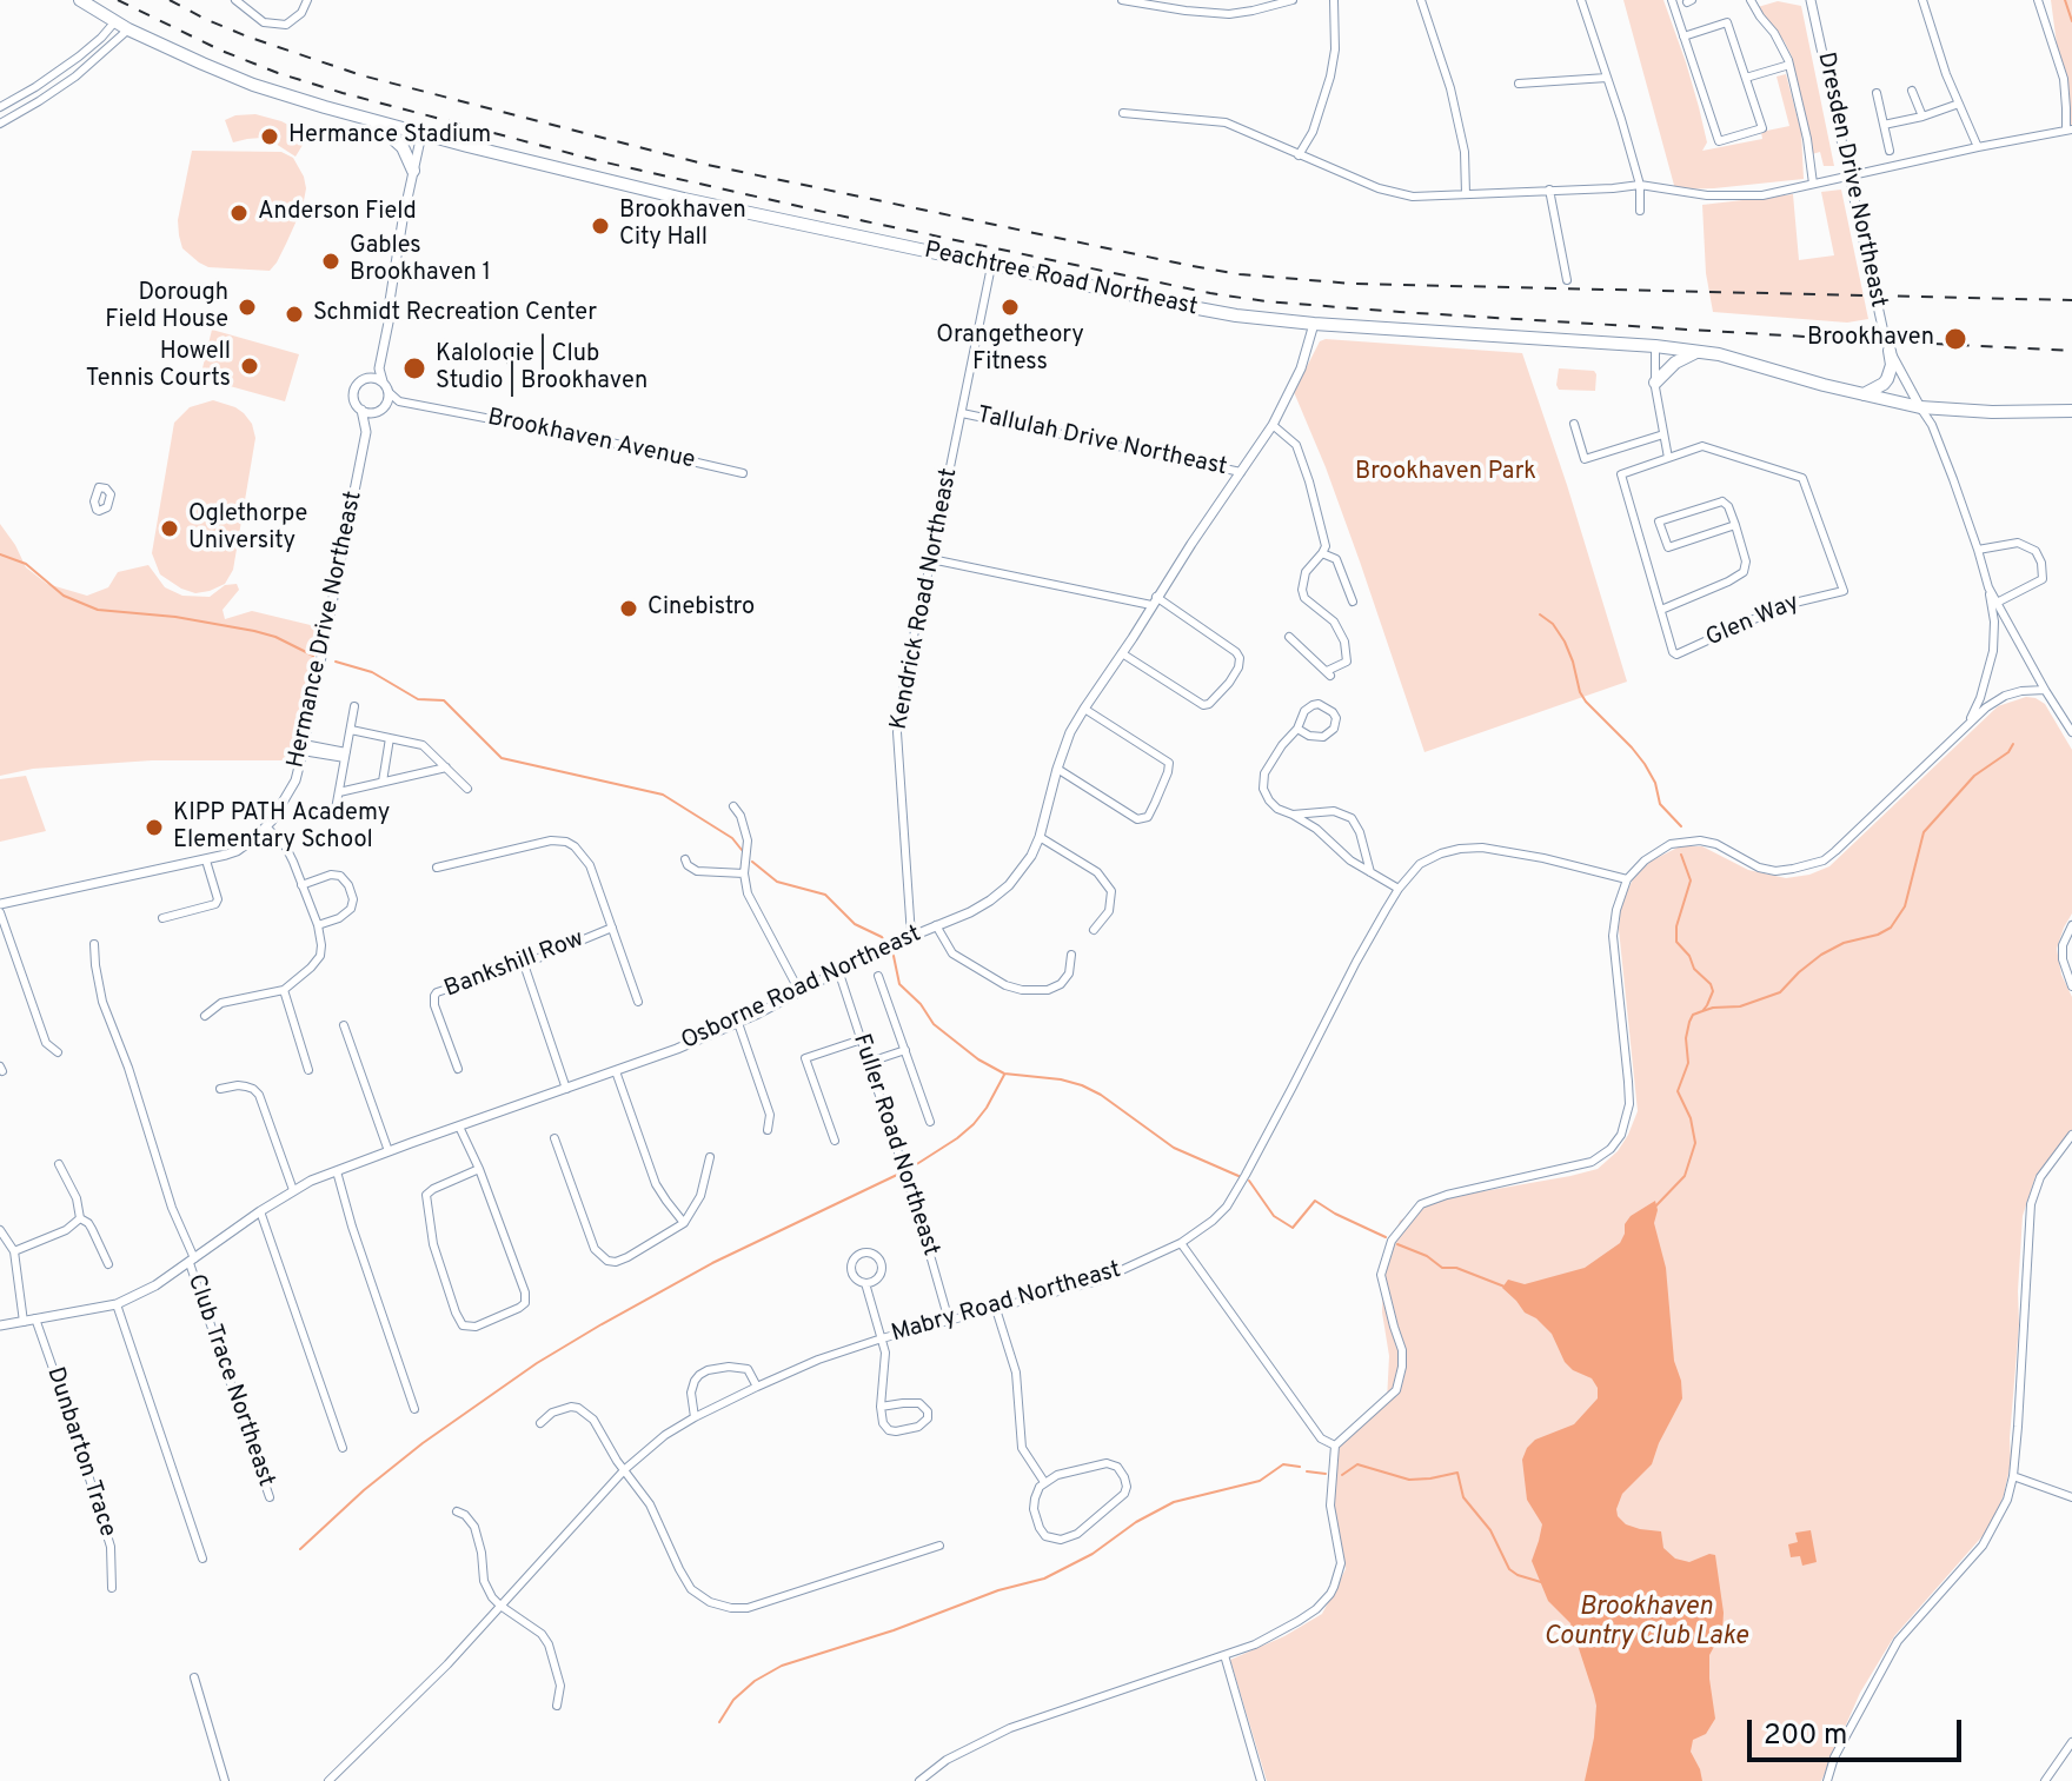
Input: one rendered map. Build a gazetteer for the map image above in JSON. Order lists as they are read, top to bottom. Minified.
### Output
{"streets":{"highway":["Peachtree Road Northeast"],"street":["Dresden Drive Northeast","Brookhaven Avenue","Tallulah Drive Northeast","Kendrick Road Northeast","Glen Way","Hermance Drive Northeast","Bankshill Row","Osborne Road Northeast","Fuller Road Northeast","Mabry Road Northeast","Club Trace Northeast","Dunbarton Trace"]},"crossings":[["Dresden Drive Northeast","Peachtree Road Northeast"],["Peachtree Road Northeast","Kendrick Road Northeast"],["Peachtree Road Northeast","Hermance Drive Northeast"],["Peachtree Road Northeast","Osborne Road Northeast"],["Tallulah Drive Northeast","Kendrick Road Northeast"],["Tallulah Drive Northeast","Osborne Road Northeast"],["Kendrick Road Northeast","Osborne Road Northeast"],["Osborne Road Northeast","Fuller Road Northeast"],["Osborne Road Northeast","Club Trace Northeast"],["Osborne Road Northeast","Dunbarton Trace"],["Fuller Road Northeast","Mabry Road Northeast"]],"water":["Brookhaven Country Club Lake"],"parks":["Brookhaven Park"],"places":["Hermance Stadium","Anderson Field","Brookhaven City Hall","Gables Brookhaven 1","Dorough Field House","Orangetheory Fitness","Schmidt Recreation Center","Brookhaven","Howell Tennis Courts","Kalologie | Club Studio | Brookhaven","Oglethorpe University","Cinebistro","KIPP PATH Academy Elementary School"],"scale_bar":"200 m"}
